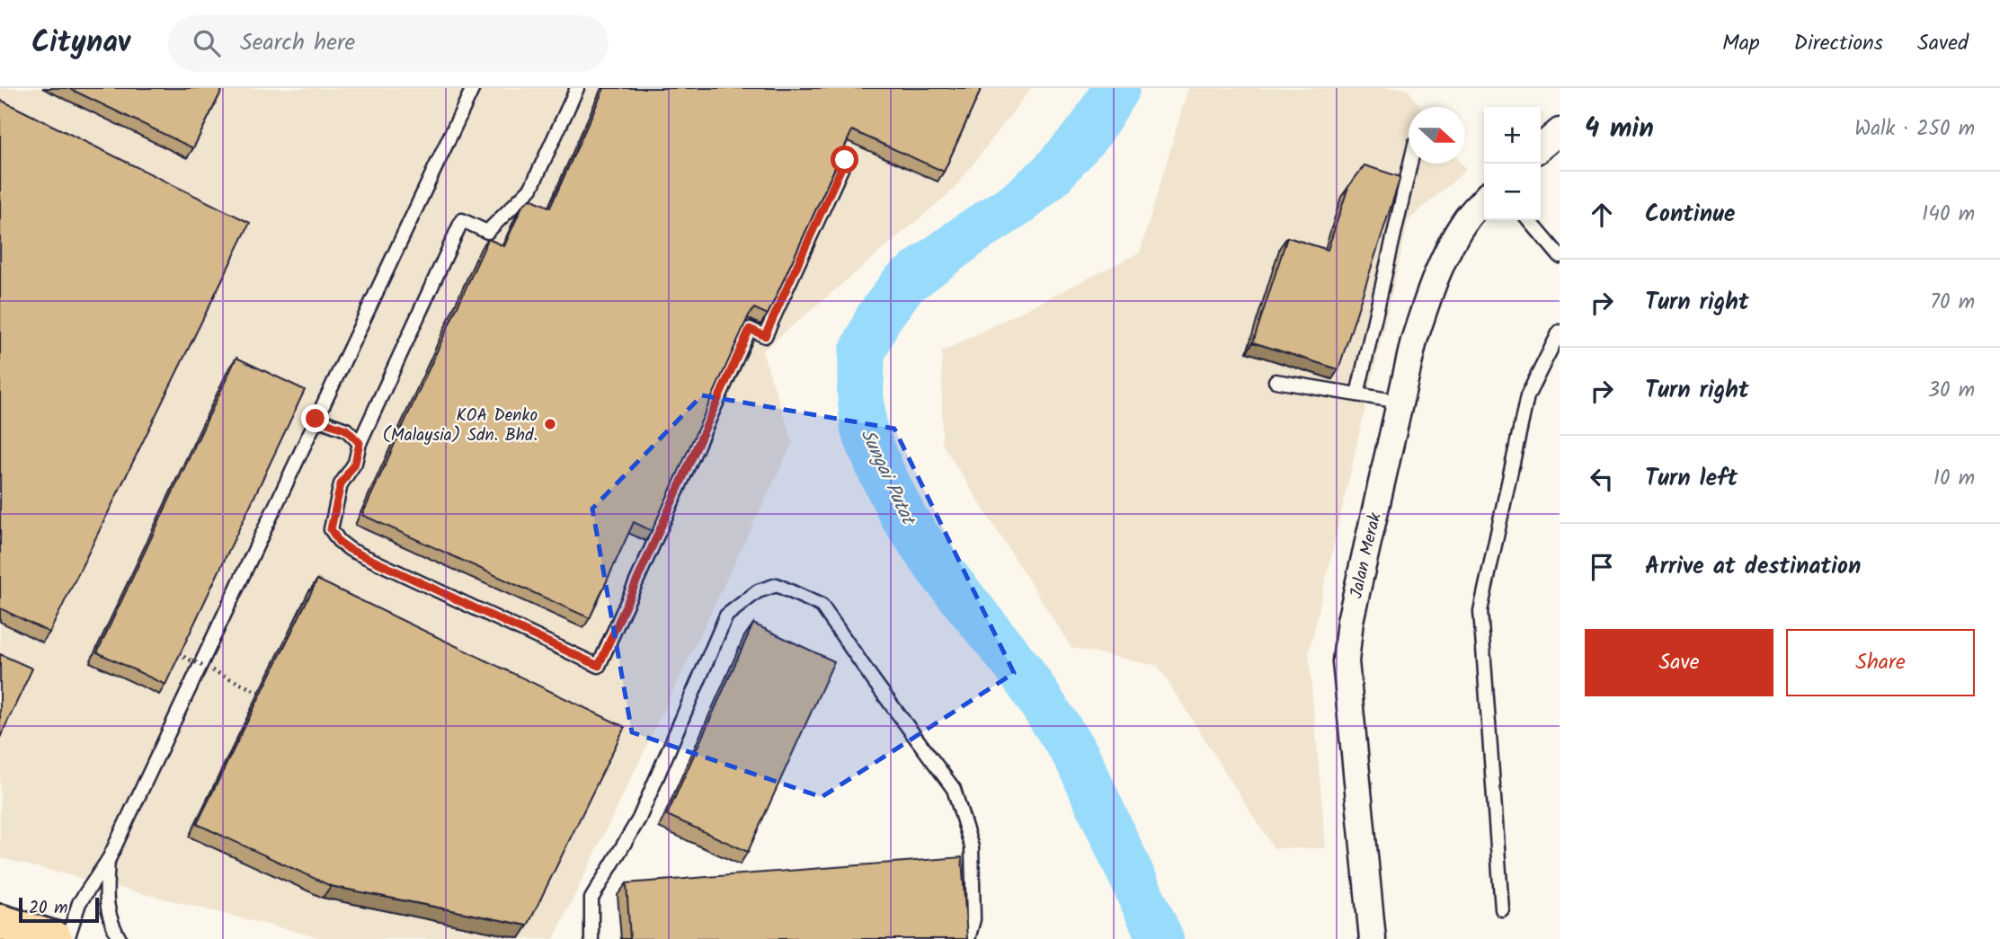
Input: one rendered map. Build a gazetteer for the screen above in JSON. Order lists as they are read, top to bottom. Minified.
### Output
{"streets":{"street":["Jalan Merak"]},"water":["Sungai Putat"],"places":["KOA Denko (Malaysia) Sdn. Bhd."],"scale_bar":"20 m","north":"right","page":{"header":"Citynav","search":"Search here","nav":["Map","Directions","Saved"],"heading":["4 min","Walk · 250 m"],"map_buttons":["+","−"],"list":[["Continue","140 m"],["Turn right","70 m"],["Turn right","30 m"],["Turn left","10 m"],"Arrive at destination"],"buttons":["Save","Share"],"scale":"20 m"}}
